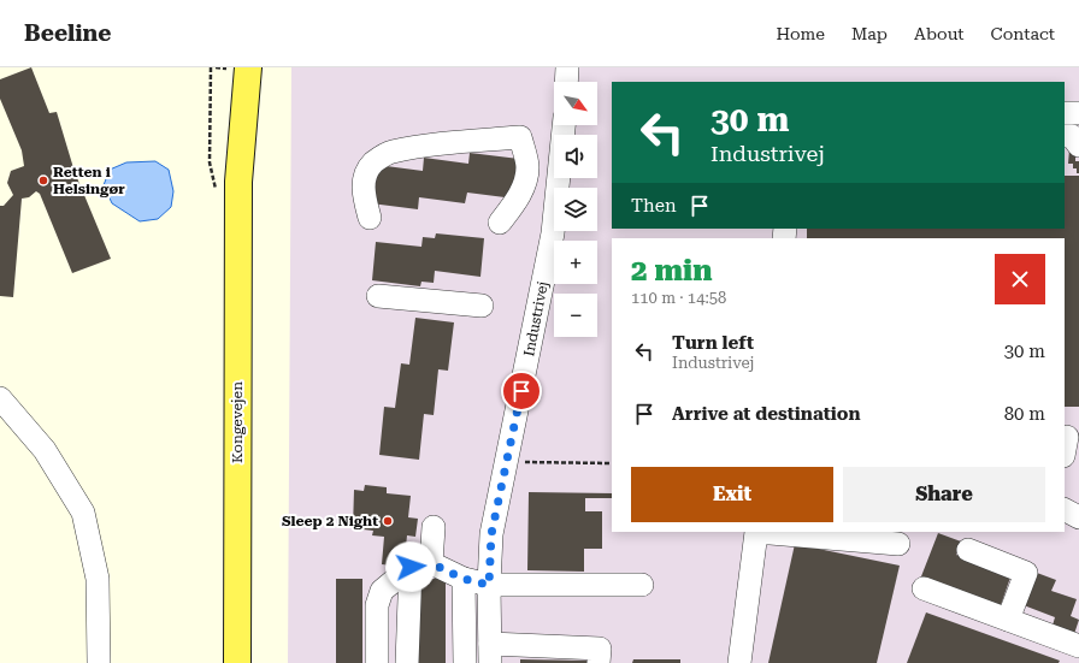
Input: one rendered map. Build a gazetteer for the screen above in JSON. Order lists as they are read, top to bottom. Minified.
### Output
{"streets":{"main road":["Kongevejen"],"street":["Industrivej"]},"places":["Retten i Helsingør","Sleep 2 Night"],"north":"bottom right","page":{"header":"Beeline","nav":["Home","Map","About","Contact"],"map_buttons":["+","−"],"turn":["30 m","Industrivej"],"then":"Then","heading":["2 min","110 m · 14:58"],"list":[{"name":"Turn left","note":"Industrivej","value":"30 m"},{"name":"Arrive at destination","value":"80 m"}],"buttons":["Exit","Share"]}}
